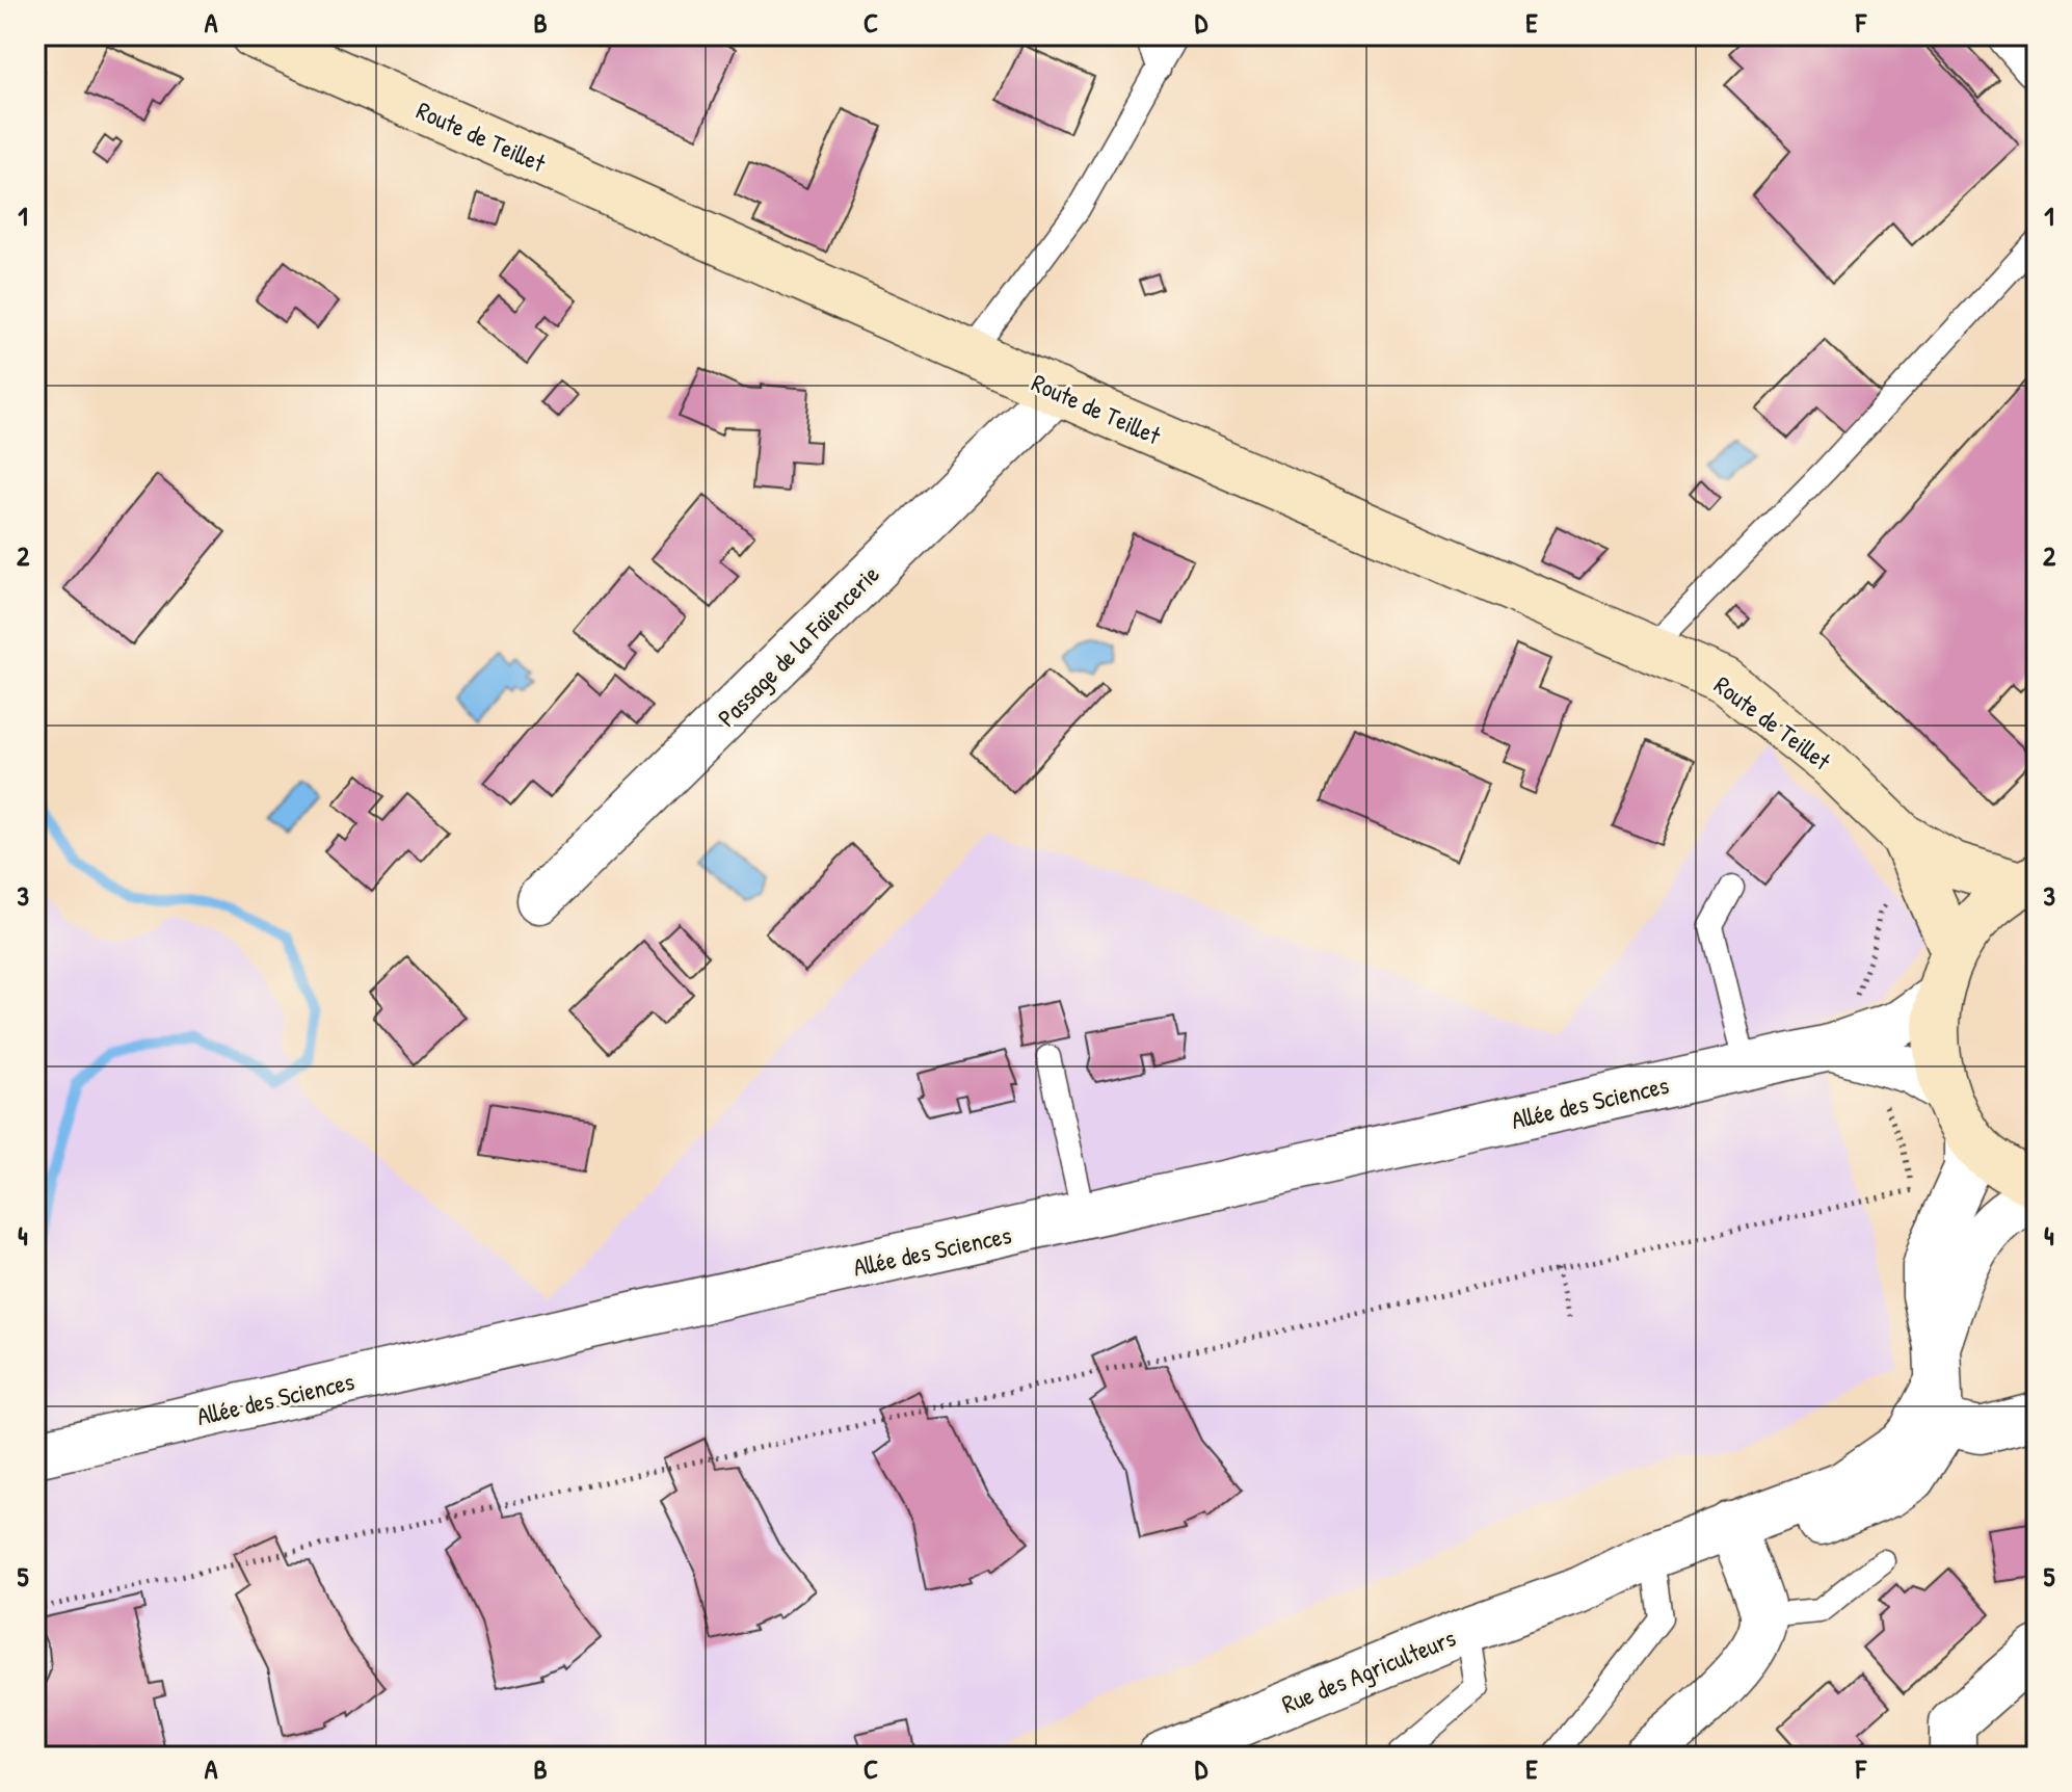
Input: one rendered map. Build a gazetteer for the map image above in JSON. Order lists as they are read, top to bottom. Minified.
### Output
{"streets":{"main road":["Route de Teillet"],"street":["Passage de la Faïencerie","Allée des Sciences","Rue des Agriculteurs"]},"crossings":[["Route de Teillet","Passage de la Faïencerie"]],"grid":{"columns":["A","B","C","D","E","F"],"rows":["1","2","3","4","5"]}}
